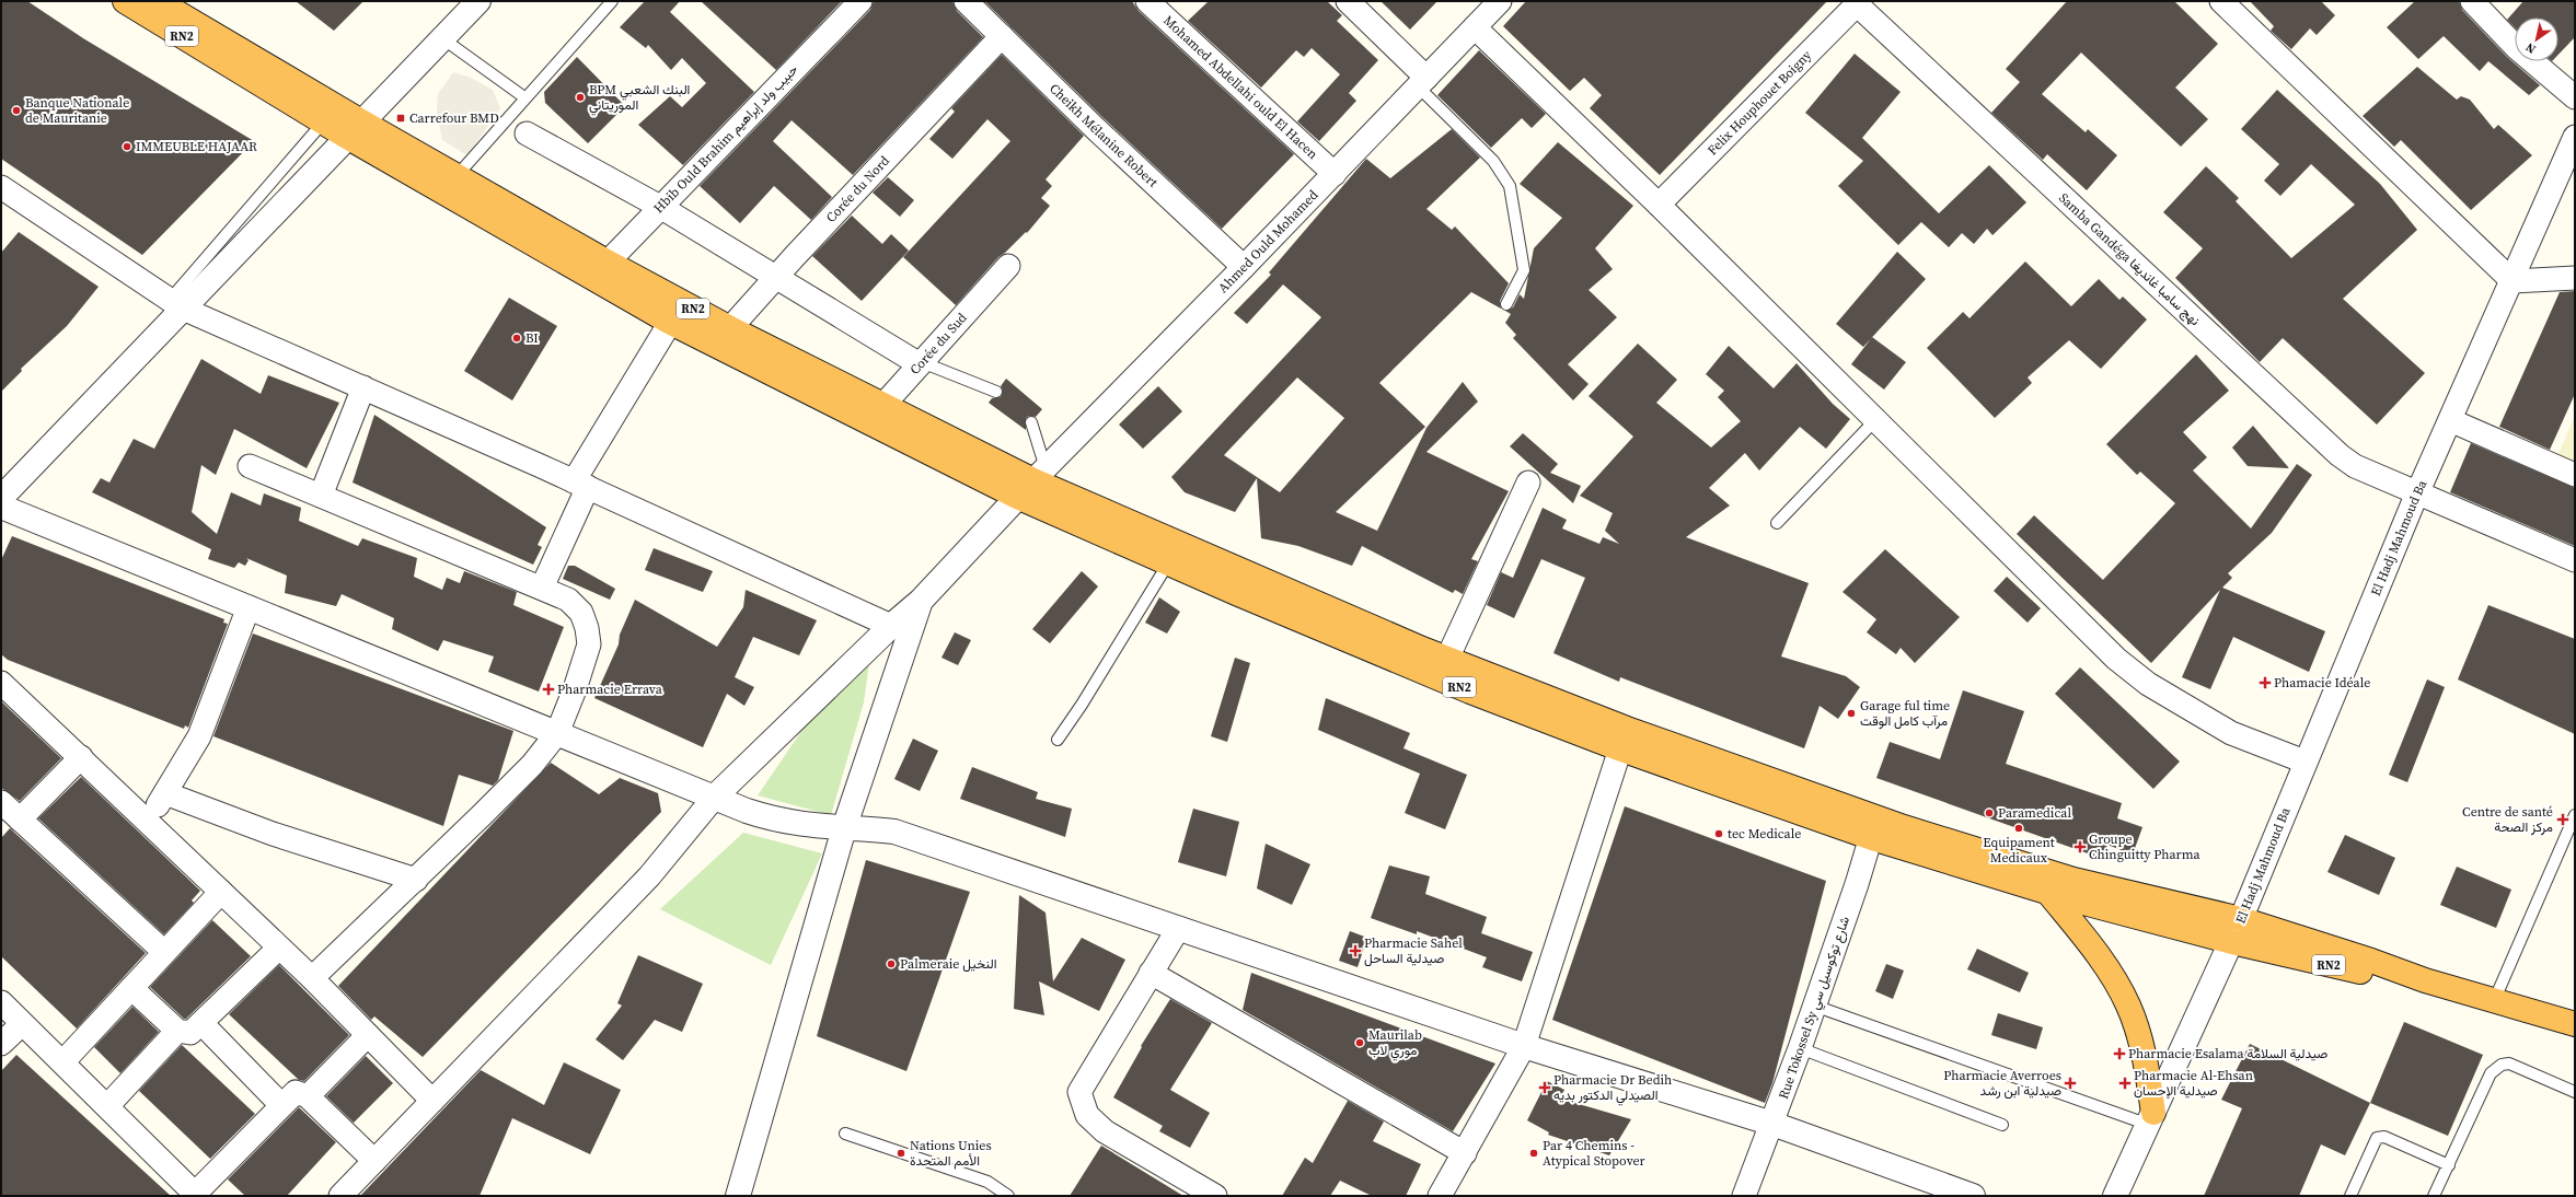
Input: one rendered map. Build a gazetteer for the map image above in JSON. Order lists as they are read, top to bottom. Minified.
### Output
{"streets":{"highway":["RN2"],"street":["Mohamed Abdellahi ould El Hacen","Felix Houphouet Boigny","Cheikh Mélanine Robert","Hbib Ould Brahim حبيب ولد إبراهيم","Corée du Nord","Ahmed Ould Mohamed","Samba Gandéga نهج سامبا غانديغا","Corée du Sud","El Hadj Mahmoud Ba","Rue Tokossel Sy شارع توكوسيل سي"]},"crossings":[["RN2","Hbib Ould Brahim حبيب ولد إبراهيم"],["RN2","Corée du Nord"],["RN2","Ahmed Ould Mohamed"],["RN2","Corée du Sud"],["RN2","El Hadj Mahmoud Ba"],["RN2","Rue Tokossel Sy شارع توكوسيل سي"],["Mohamed Abdellahi ould El Hacen","Ahmed Ould Mohamed"],["Felix Houphouet Boigny","Samba Gandéga نهج سامبا غانديغا"],["Cheikh Mélanine Robert","Corée du Nord"],["Cheikh Mélanine Robert","Ahmed Ould Mohamed"],["Samba Gandéga نهج سامبا غانديغا","El Hadj Mahmoud Ba"]],"places":{"other":["BPM البنك الشعبي الموريتاني","Banque Nationale de Mauritanie","IMMEUBLE HAJAAR","BI","Garage ful time مرآب كامل الوقت","Paramedical","Equipament Medicaux","tec Medicale","Palmeraie النخيل","Maurilab موري لاب","Nations Unies الأمم المتحدة","Par 4 Chemins - Atypical Stopover"],"transit":["Carrefour BMD"],"health":["Phamacie Idéale","Pharmacie Errava","Centre de santé مركز الصحة","Groupe Chinguitty Pharma","Pharmacie Sahel صيدلية الساحل","Pharmacie Esalama صيدلية السلامة","Pharmacie Averroes صيدلية ابن رشد","Pharmacie Al-Ehsan صيدلية الإحسان","Pharmacie Dr Bedih الصيدلي الدكتور بديه"]},"north":"bottom left"}
